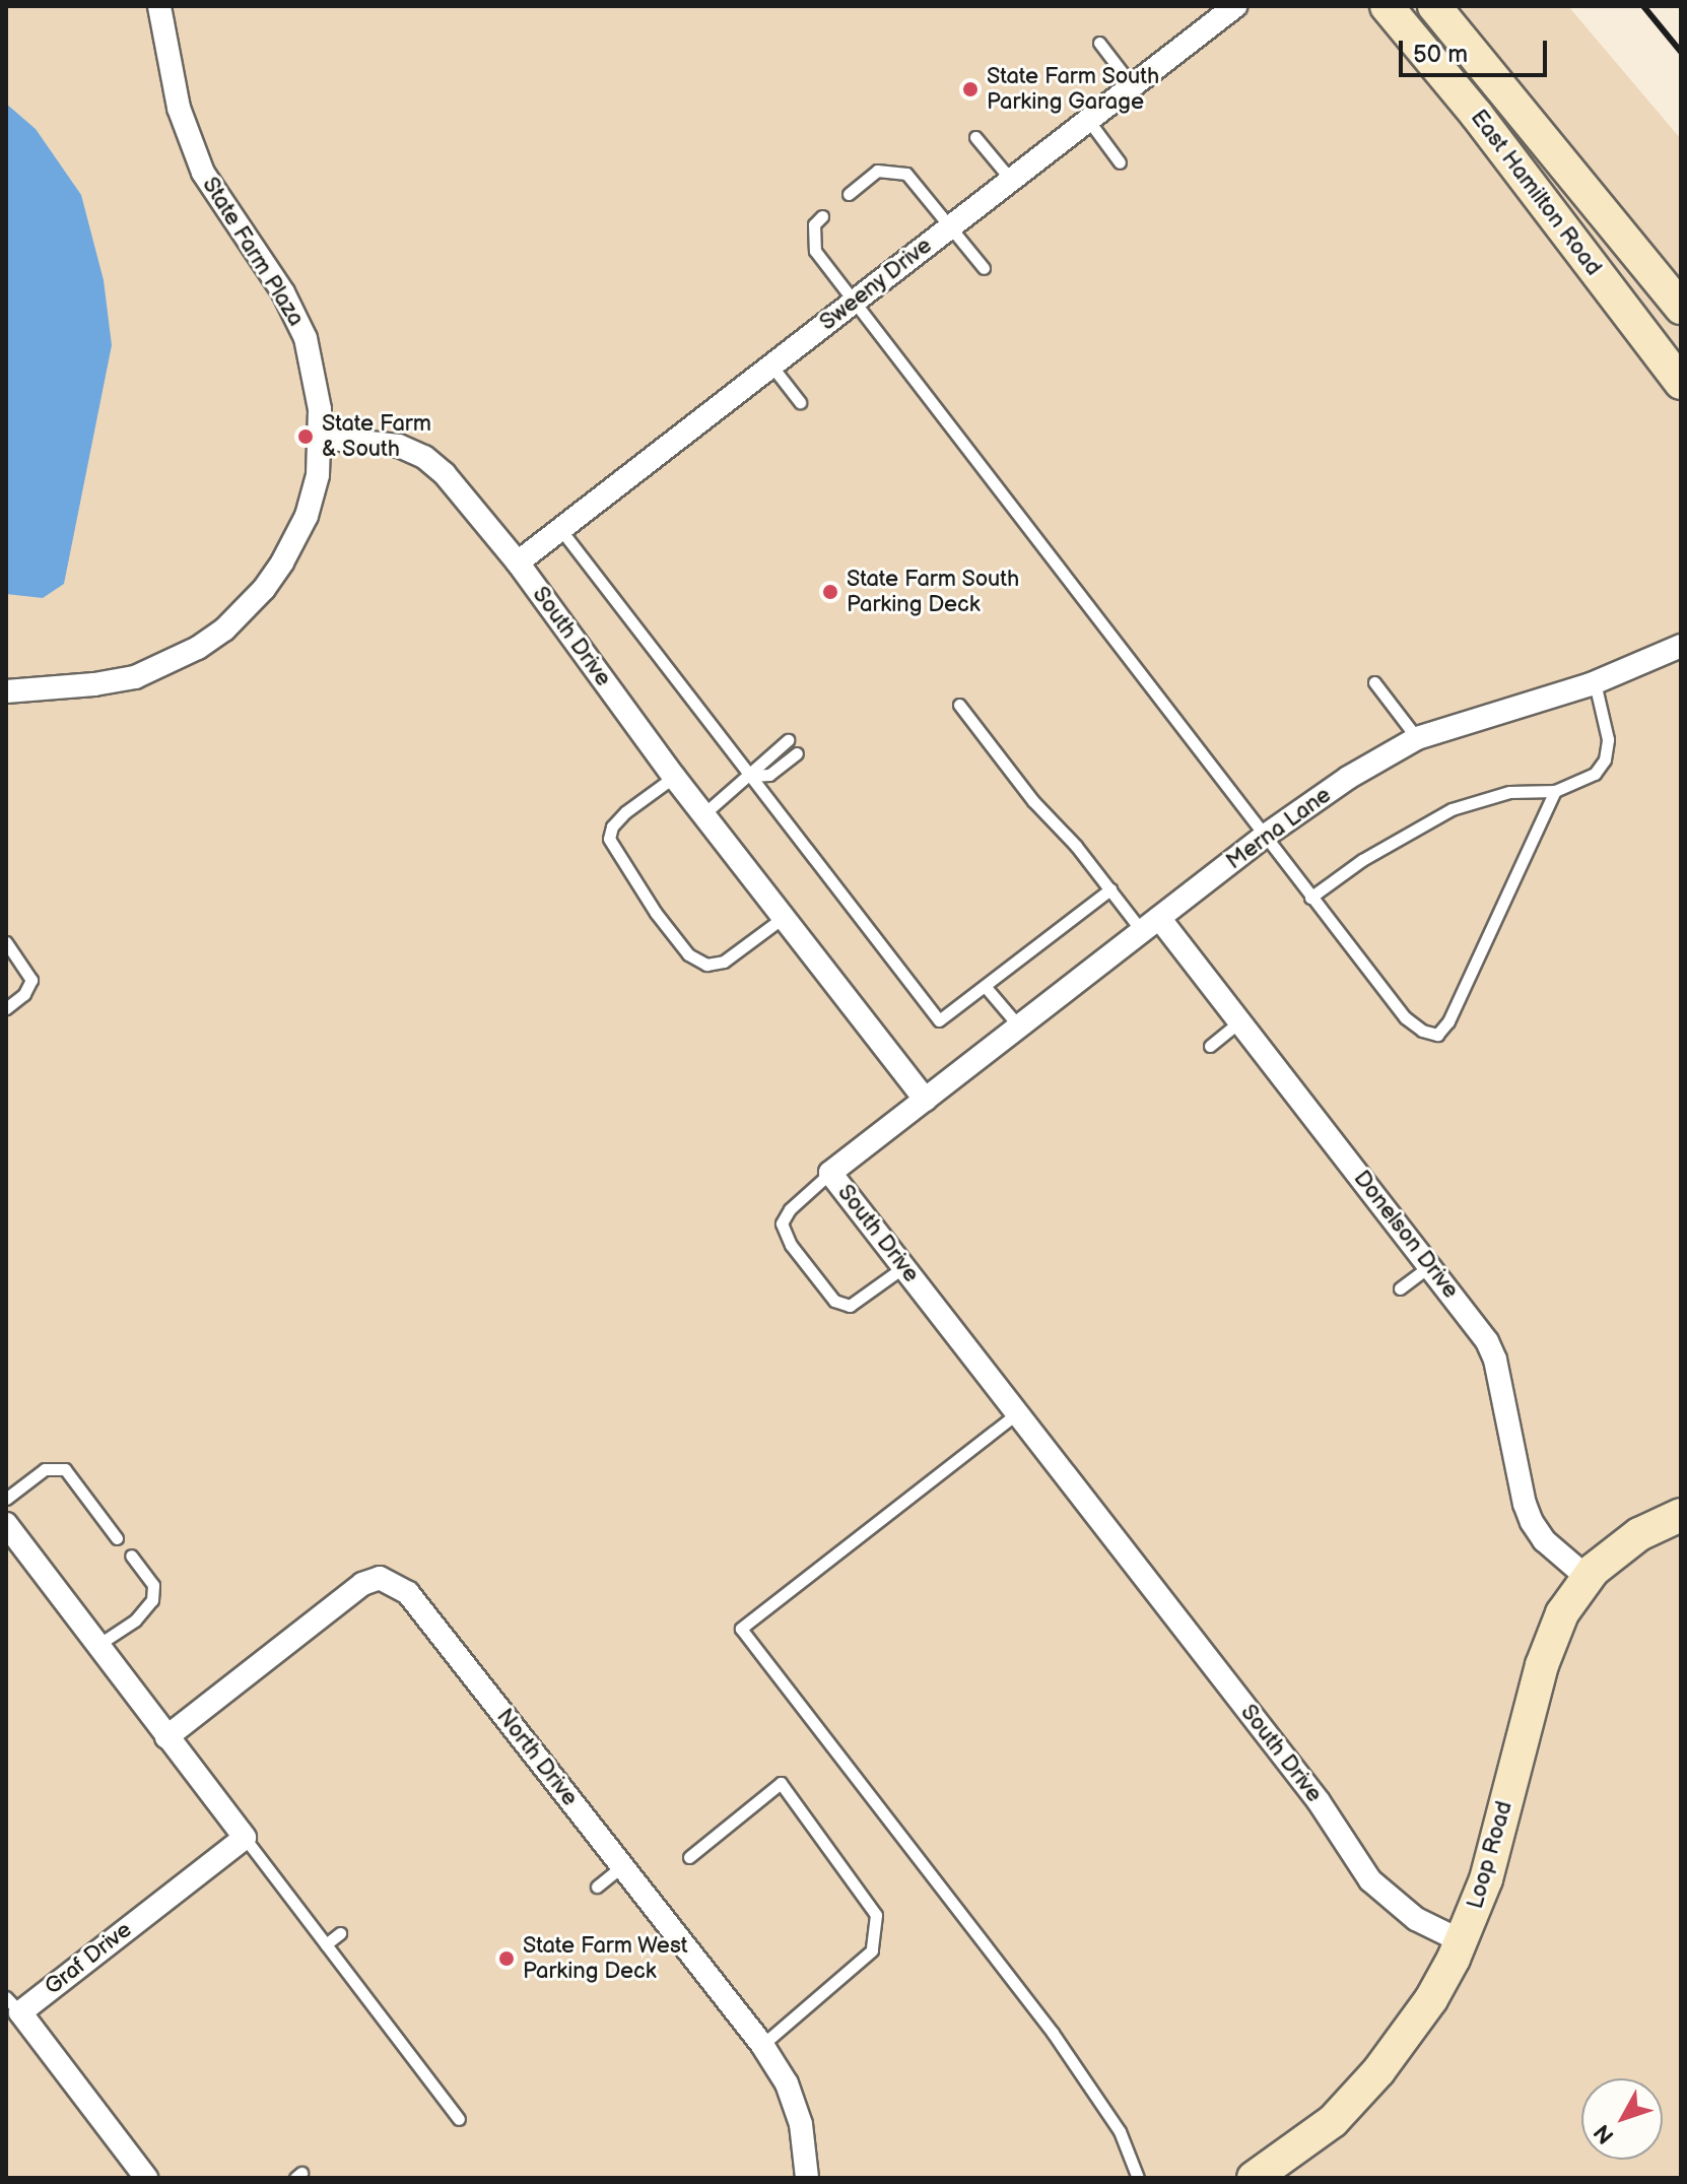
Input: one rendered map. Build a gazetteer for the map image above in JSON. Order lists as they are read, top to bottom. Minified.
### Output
{"streets":{"main road":["East Hamilton Road","Loop Road"],"street":["State Farm Plaza","Sweeny Drive","South Drive","Merna Lane","Donelson Drive","North Drive","Graf Drive"]},"crossings":[["State Farm Plaza","South Drive"],["Sweeny Drive","South Drive"],["South Drive","Merna Lane"],["South Drive","Loop Road"],["Merna Lane","Donelson Drive"],["Donelson Drive","Loop Road"]],"places":["State Farm South Parking Garage","State Farm & South","State Farm South Parking Deck","State Farm West Parking Deck"],"scale_bar":"50 m","north":"bottom left"}
